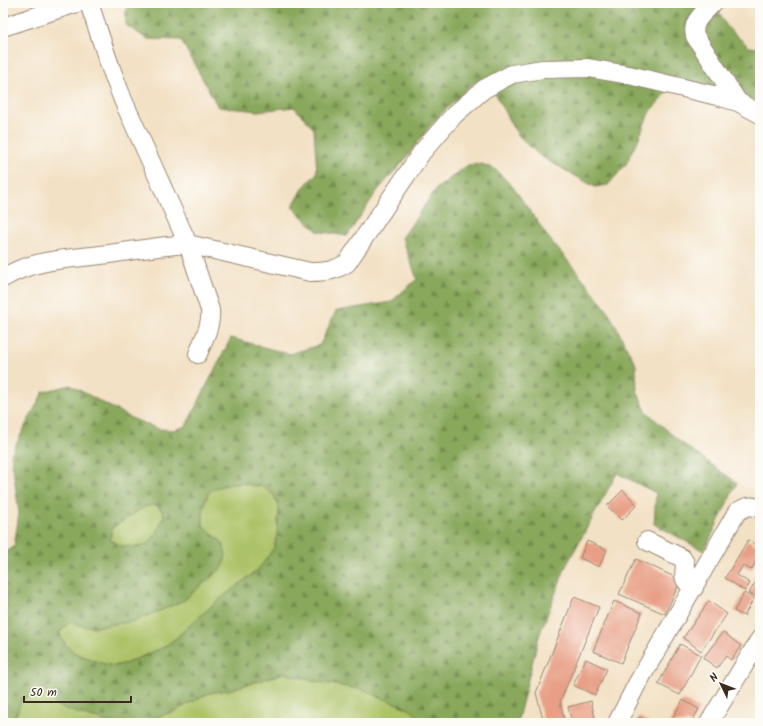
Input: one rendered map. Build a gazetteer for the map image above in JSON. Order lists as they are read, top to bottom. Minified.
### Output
{"scale_bar":"50 m","north":"top left"}
